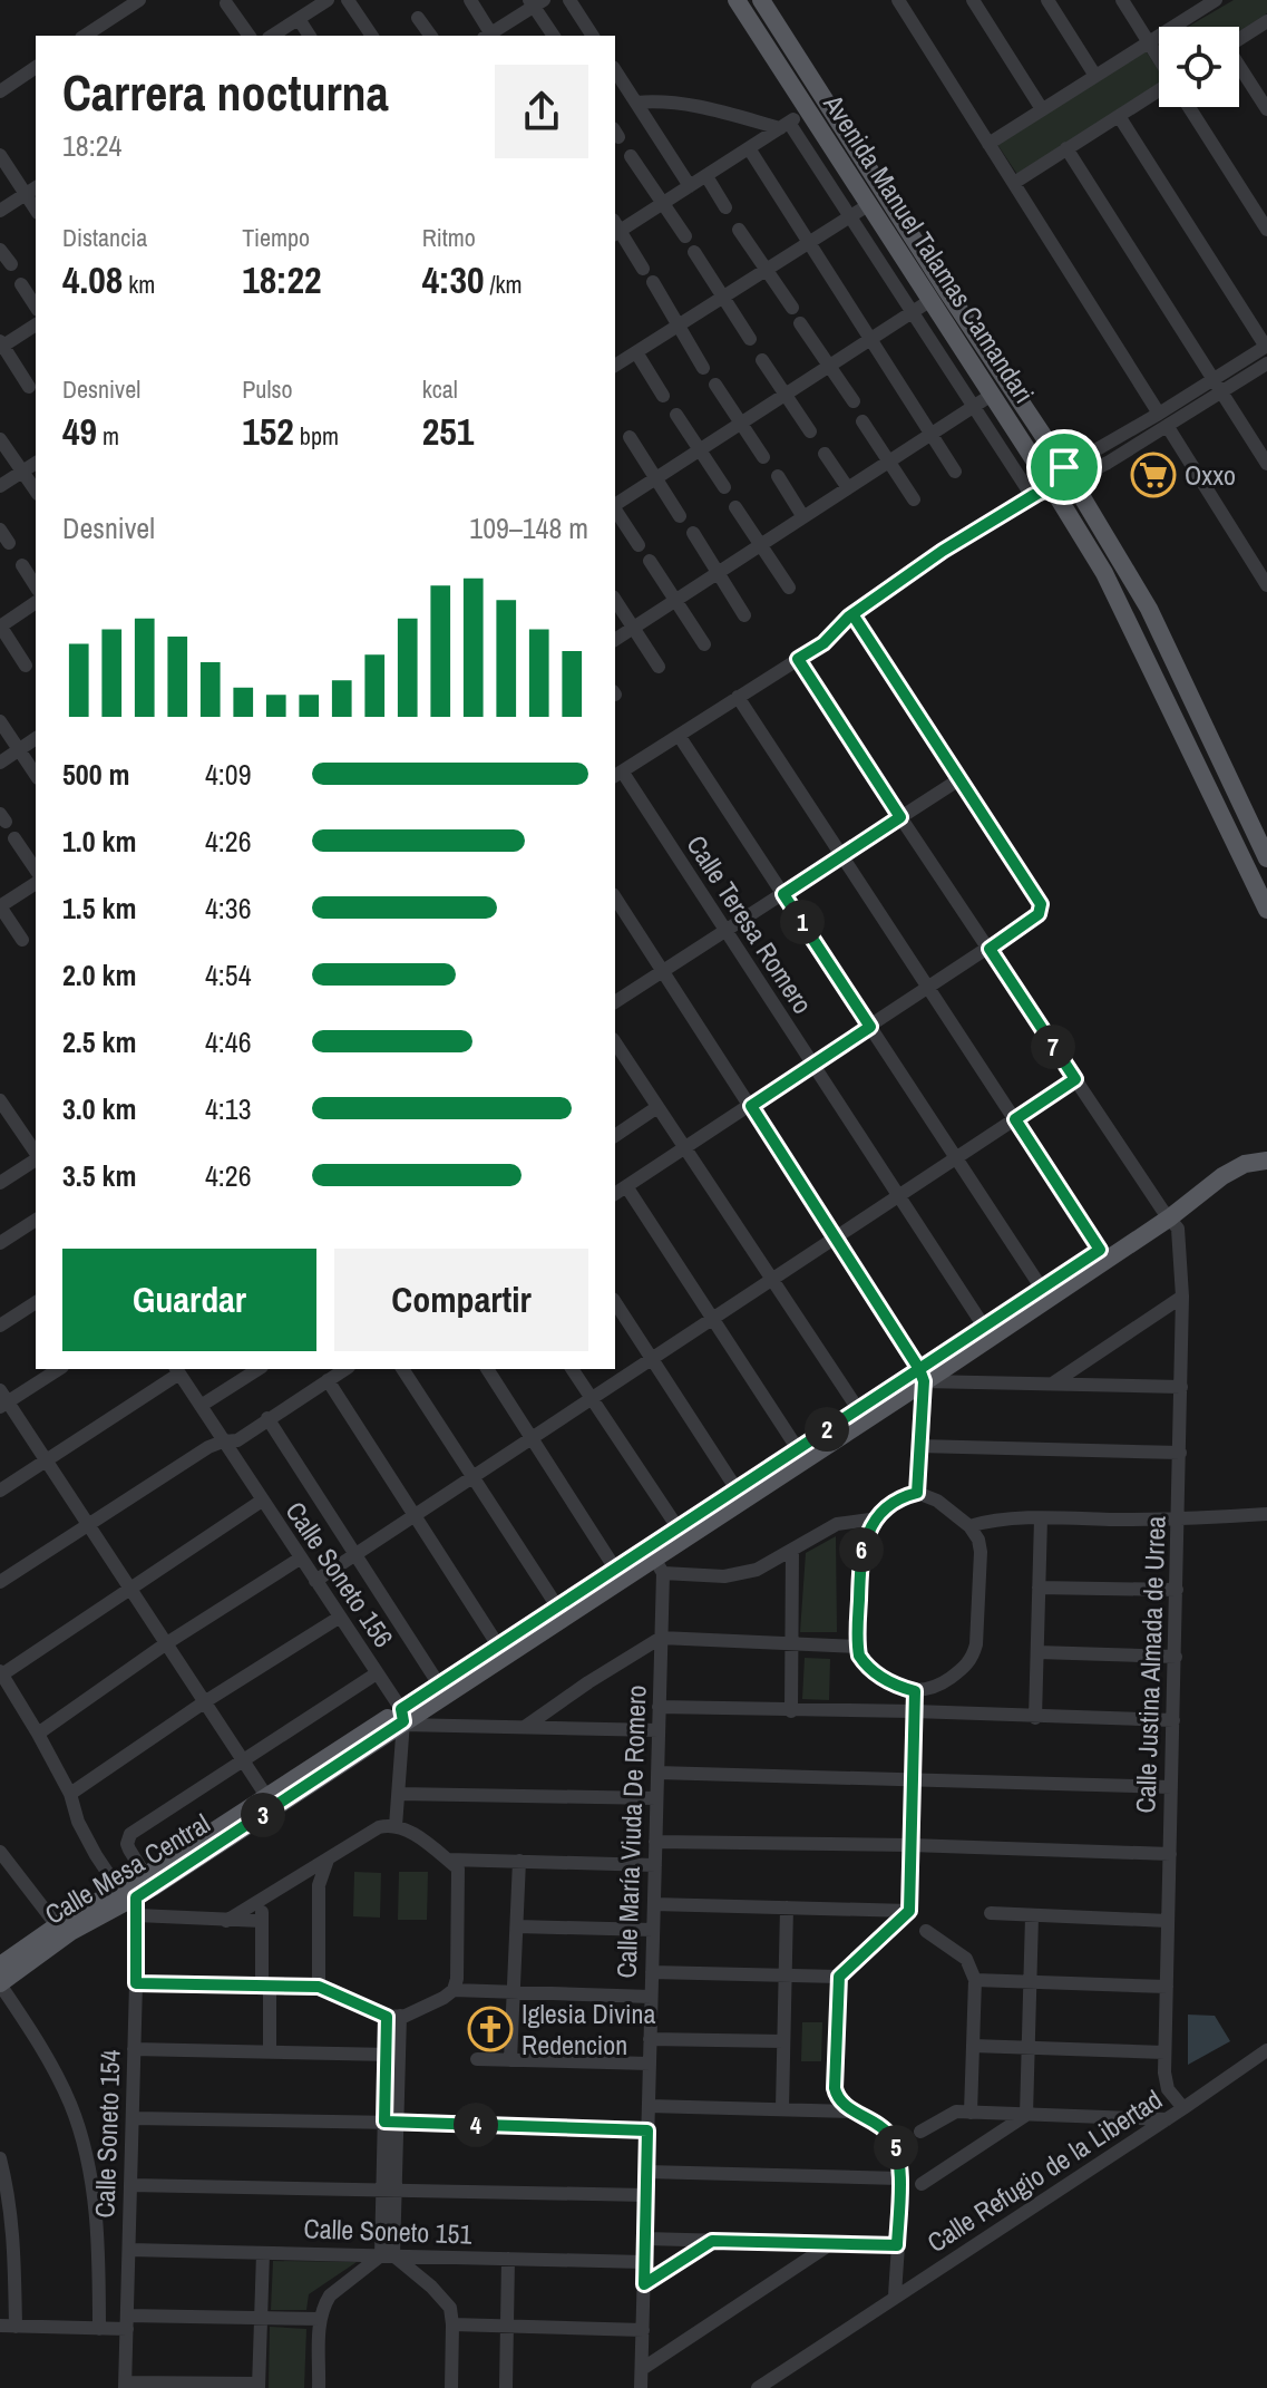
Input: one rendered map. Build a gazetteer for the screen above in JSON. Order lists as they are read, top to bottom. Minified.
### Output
{"streets":{"main road":["Avenida Manuel Talamas Camandari","Calle Mesa Central"],"street":["Calle Teresa Romero","Calle Soneto 156","Calle Justina Almada de Urrea","Calle María Viuda De Romero","Calle Soneto 154","Calle Refugio de la Libertad","Calle Soneto 151"]},"crossings":[["Calle Teresa Romero","Calle Mesa Central"],["Calle Soneto 156","Calle Mesa Central"],["Calle Justina Almada de Urrea","Calle Mesa Central"],["Calle Justina Almada de Urrea","Calle Refugio de la Libertad"],["Calle María Viuda De Romero","Calle Mesa Central"],["Calle María Viuda De Romero","Calle Soneto 151"],["Calle Mesa Central","Calle Soneto 154"],["Calle Soneto 154","Calle Soneto 151"]],"places":{"supermarket":["Oxxo"],"church":["Iglesia Divina Redencion"]},"page":{"heading":["Carrera nocturna","18:24"],"stats":[["Distancia","4.08 km"],["Tiempo","18:22"],["Ritmo","4:30 /km"],["Desnivel","49 m"],["Pulso","152 bpm"],["kcal","251"]],"chart":["Desnivel","109–148 m"],"list":[{"name":"500 m","note":"4:09"},{"name":"1.0 km","note":"4:26"},{"name":"1.5 km","note":"4:36"},{"name":"2.0 km","note":"4:54"},{"name":"2.5 km","note":"4:46"},{"name":"3.0 km","note":"4:13"},{"name":"3.5 km","note":"4:26"}],"pins":["1","7","2","6","3","4","5"],"buttons":["Guardar","Compartir"]}}
